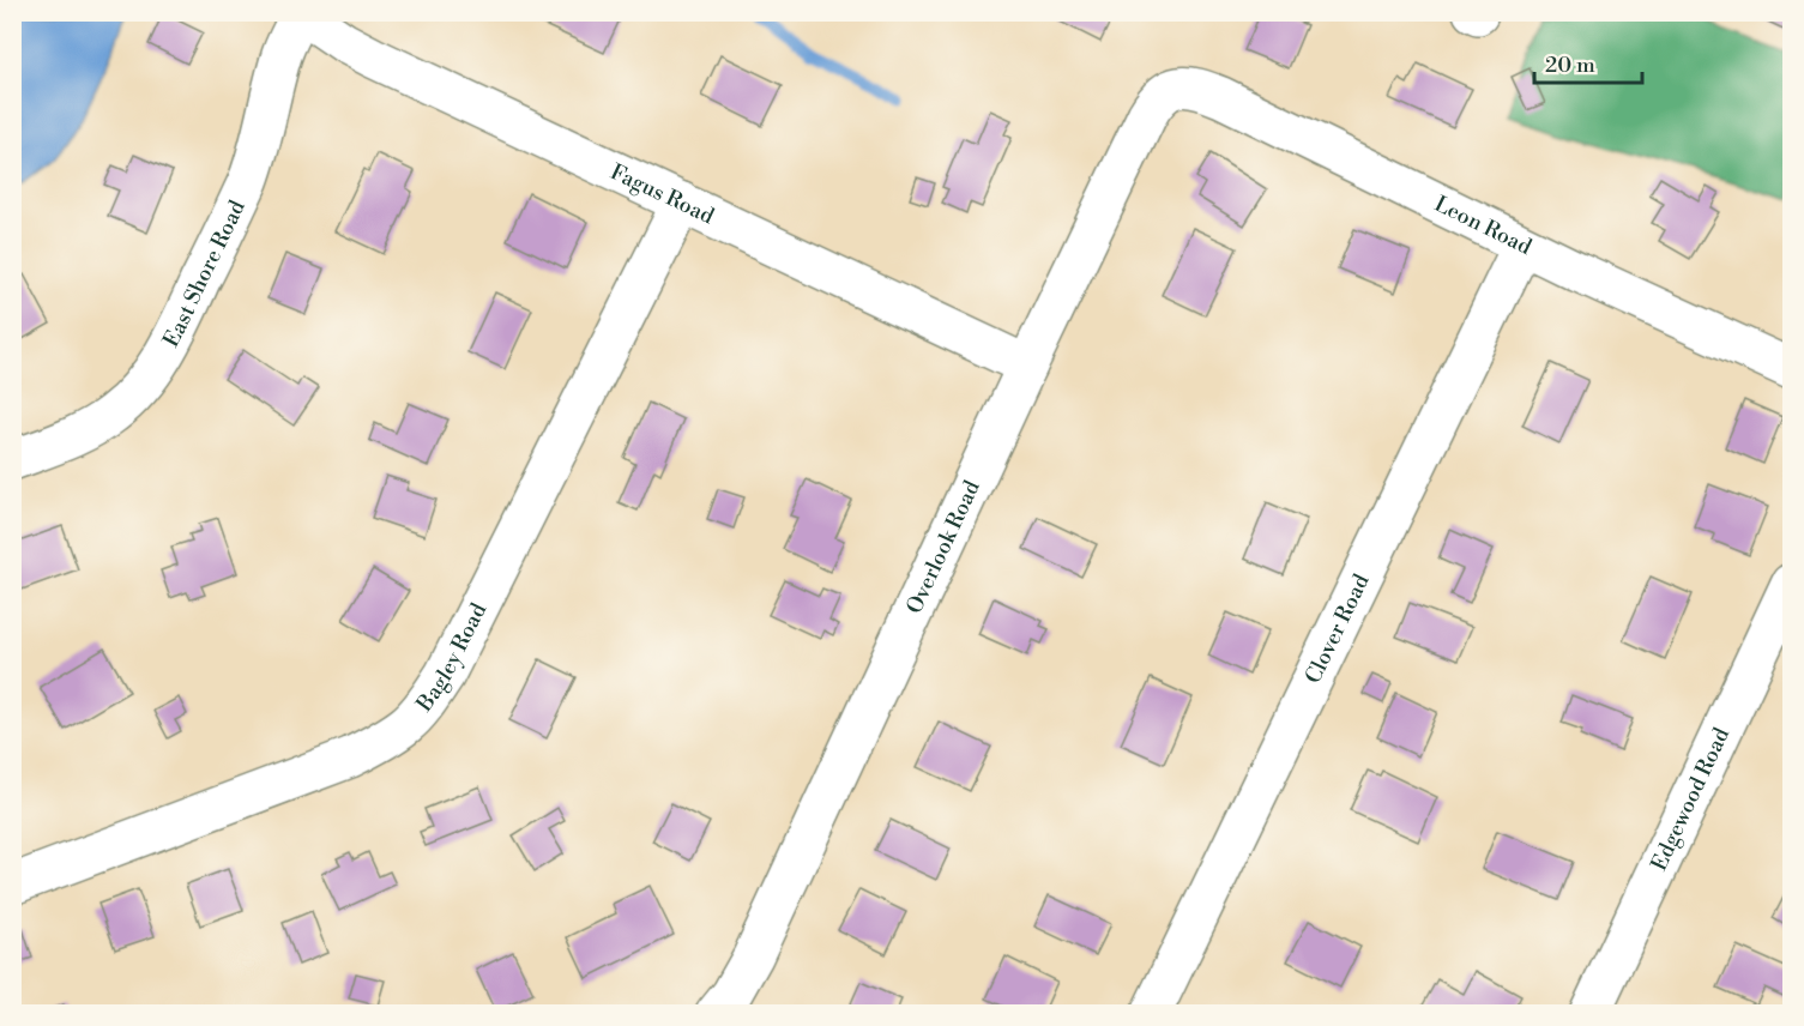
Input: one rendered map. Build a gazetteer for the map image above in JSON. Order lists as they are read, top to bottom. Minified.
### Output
{"streets":{"street":["Fagus Road","Leon Road","East Shore Road","Overlook Road","Clover Road","Bagley Road","Edgewood Road"]},"crossings":[["Fagus Road","East Shore Road"],["Fagus Road","Overlook Road"],["Fagus Road","Bagley Road"],["Leon Road","Overlook Road"],["Leon Road","Clover Road"]],"scale_bar":"20 m"}
